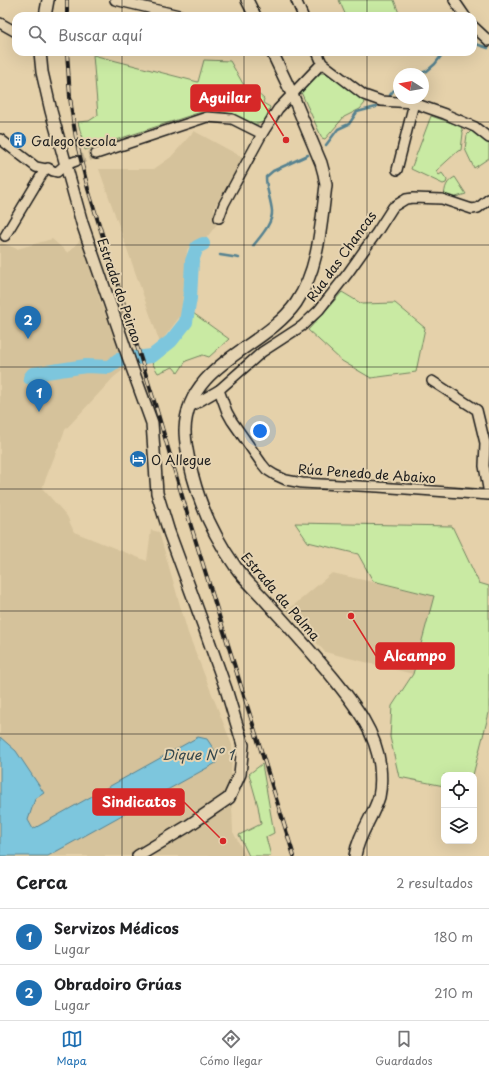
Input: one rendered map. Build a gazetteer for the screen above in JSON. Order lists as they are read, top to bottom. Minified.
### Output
{"streets":{"street":["Rúa das Chancas","Estrada do Peirao","Rúa Penedo de Abaixo","Estrada da Palma"]},"crossings":[["Rúa das Chancas","Rúa Penedo de Abaixo"],["Rúa das Chancas","Estrada da Palma"]],"water":["Dique Nº 1"],"places":{"building":["Galego escola"],"other":["Aguilar","Alcampo","Sindicatos"],"hotel":["O Allegue"]},"north":"left","page":{"search":"Buscar aquí","pins":["2","1"],"heading":["Cerca","2 resultados"],"list":[{"mark":"1","name":"Servizos Médicos","note":"Lugar","value":"180 m"},{"mark":"2","name":"Obradoiro Grúas","note":"Lugar","value":"210 m"}],"nav":["Mapa","Cómo llegar","Guardados"]}}
